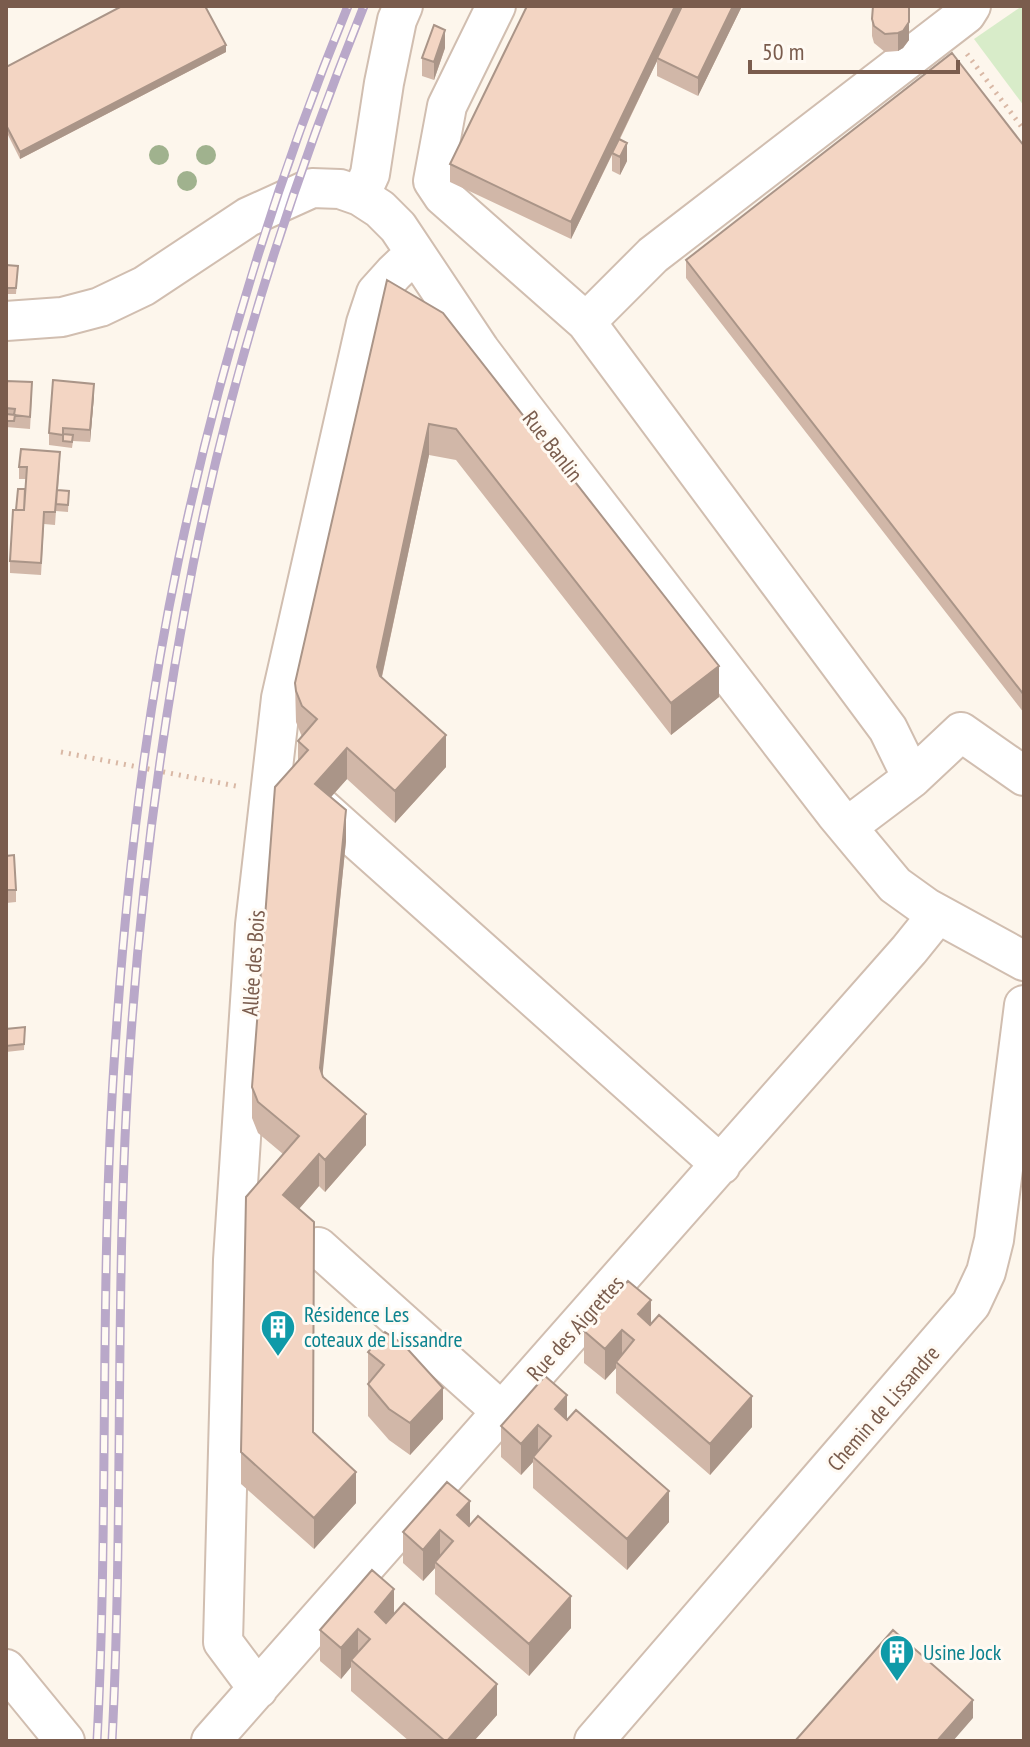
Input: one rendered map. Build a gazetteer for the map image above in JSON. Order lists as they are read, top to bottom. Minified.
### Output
{"streets":{"street":["Rue Banlin","Allée des Bois","Rue des Aigrettes","Chemin de Lissandre"]},"crossings":[["Rue Banlin","Allée des Bois"],["Rue Banlin","Rue des Aigrettes"],["Allée des Bois","Rue des Aigrettes"]],"places":{"building":["Résidence Les coteaux de Lissandre","Usine Jock"]},"scale_bar":"50 m"}
